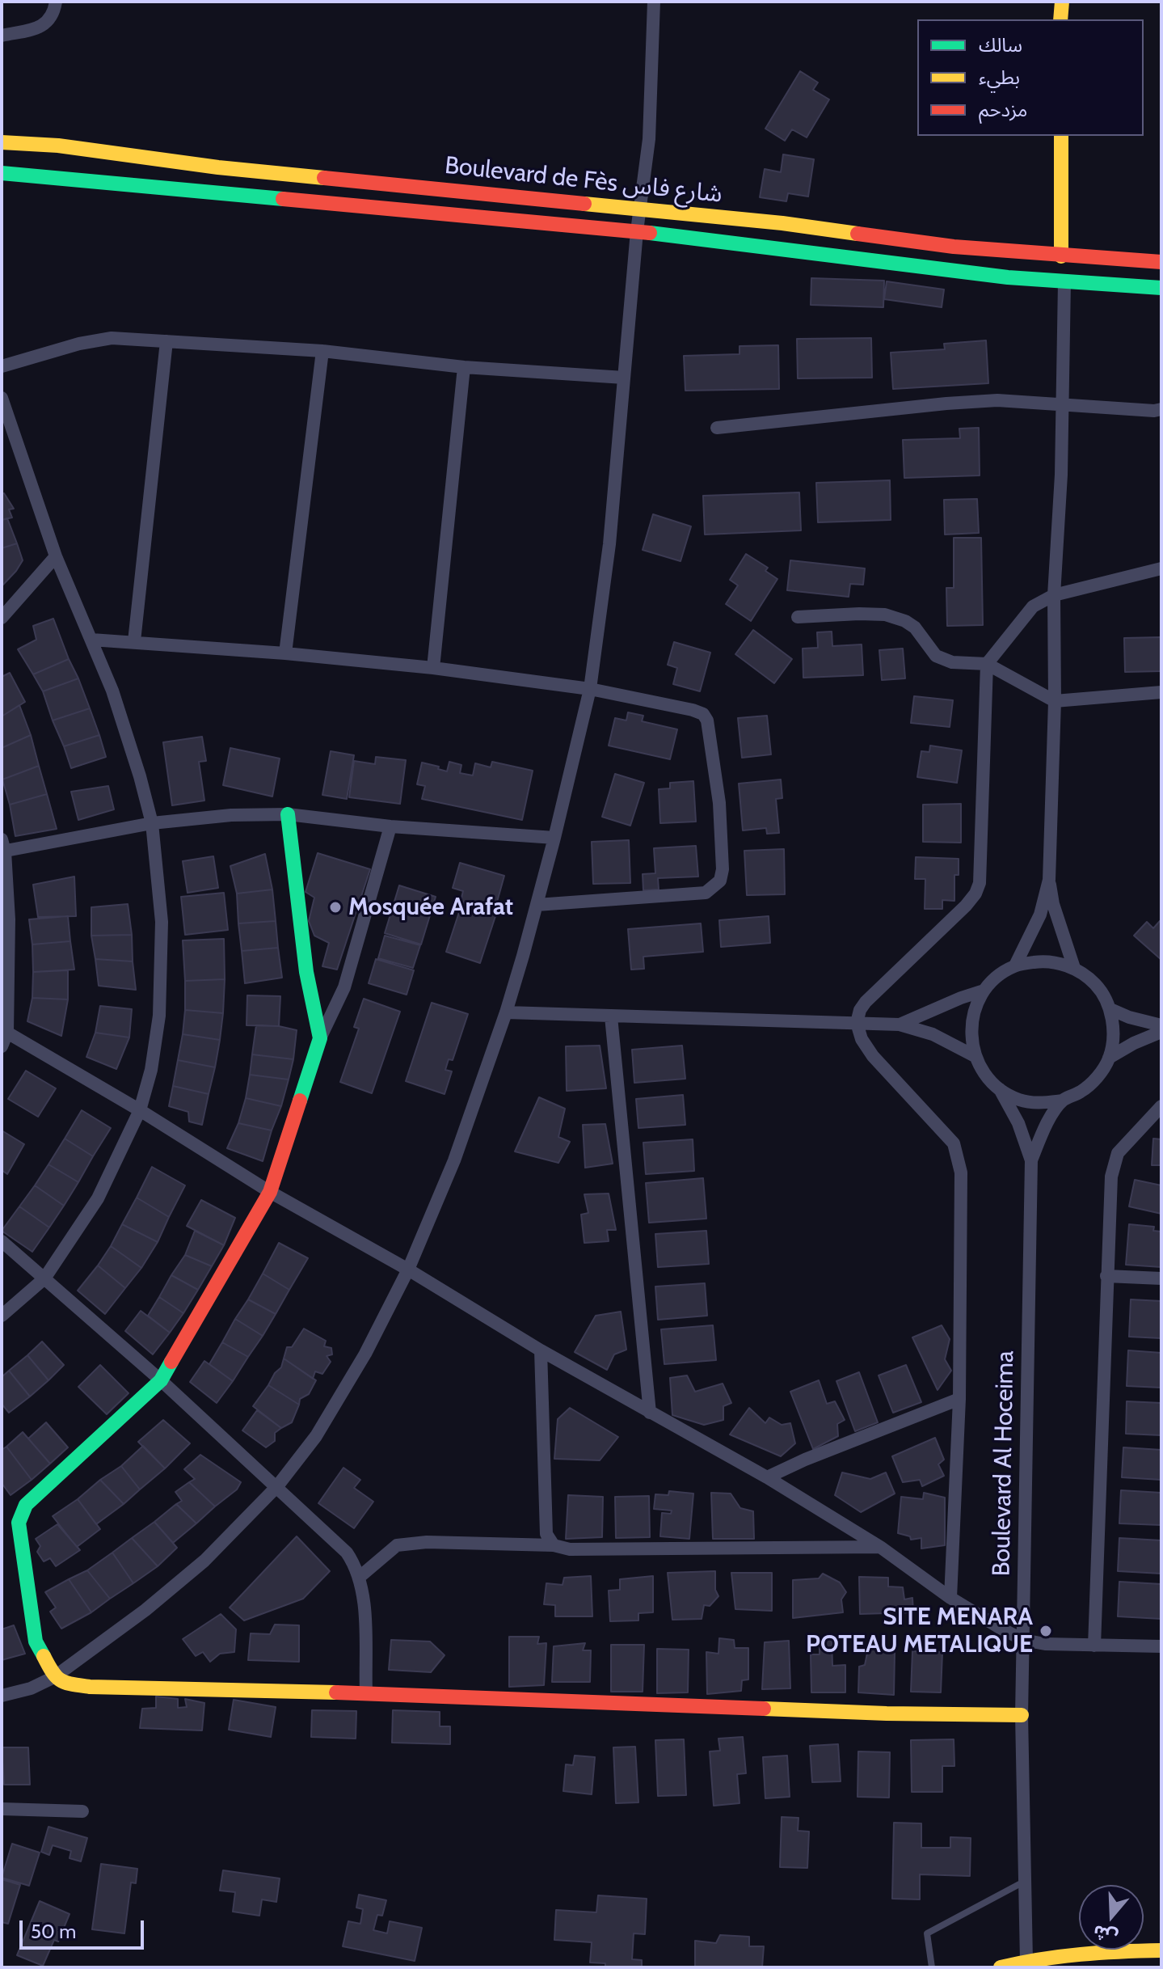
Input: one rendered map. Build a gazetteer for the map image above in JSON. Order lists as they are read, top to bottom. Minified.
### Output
{"streets":{"main road":["Boulevard de Fès شارع فاس"],"street":["Boulevard Al Hoceima"]},"places":["Mosquée Arafat","SITE MENARA POTEAU METALIQUE"],"legend":["سالك","بطيء","مزدحم"],"scale_bar":"50 m","north":"bottom"}
